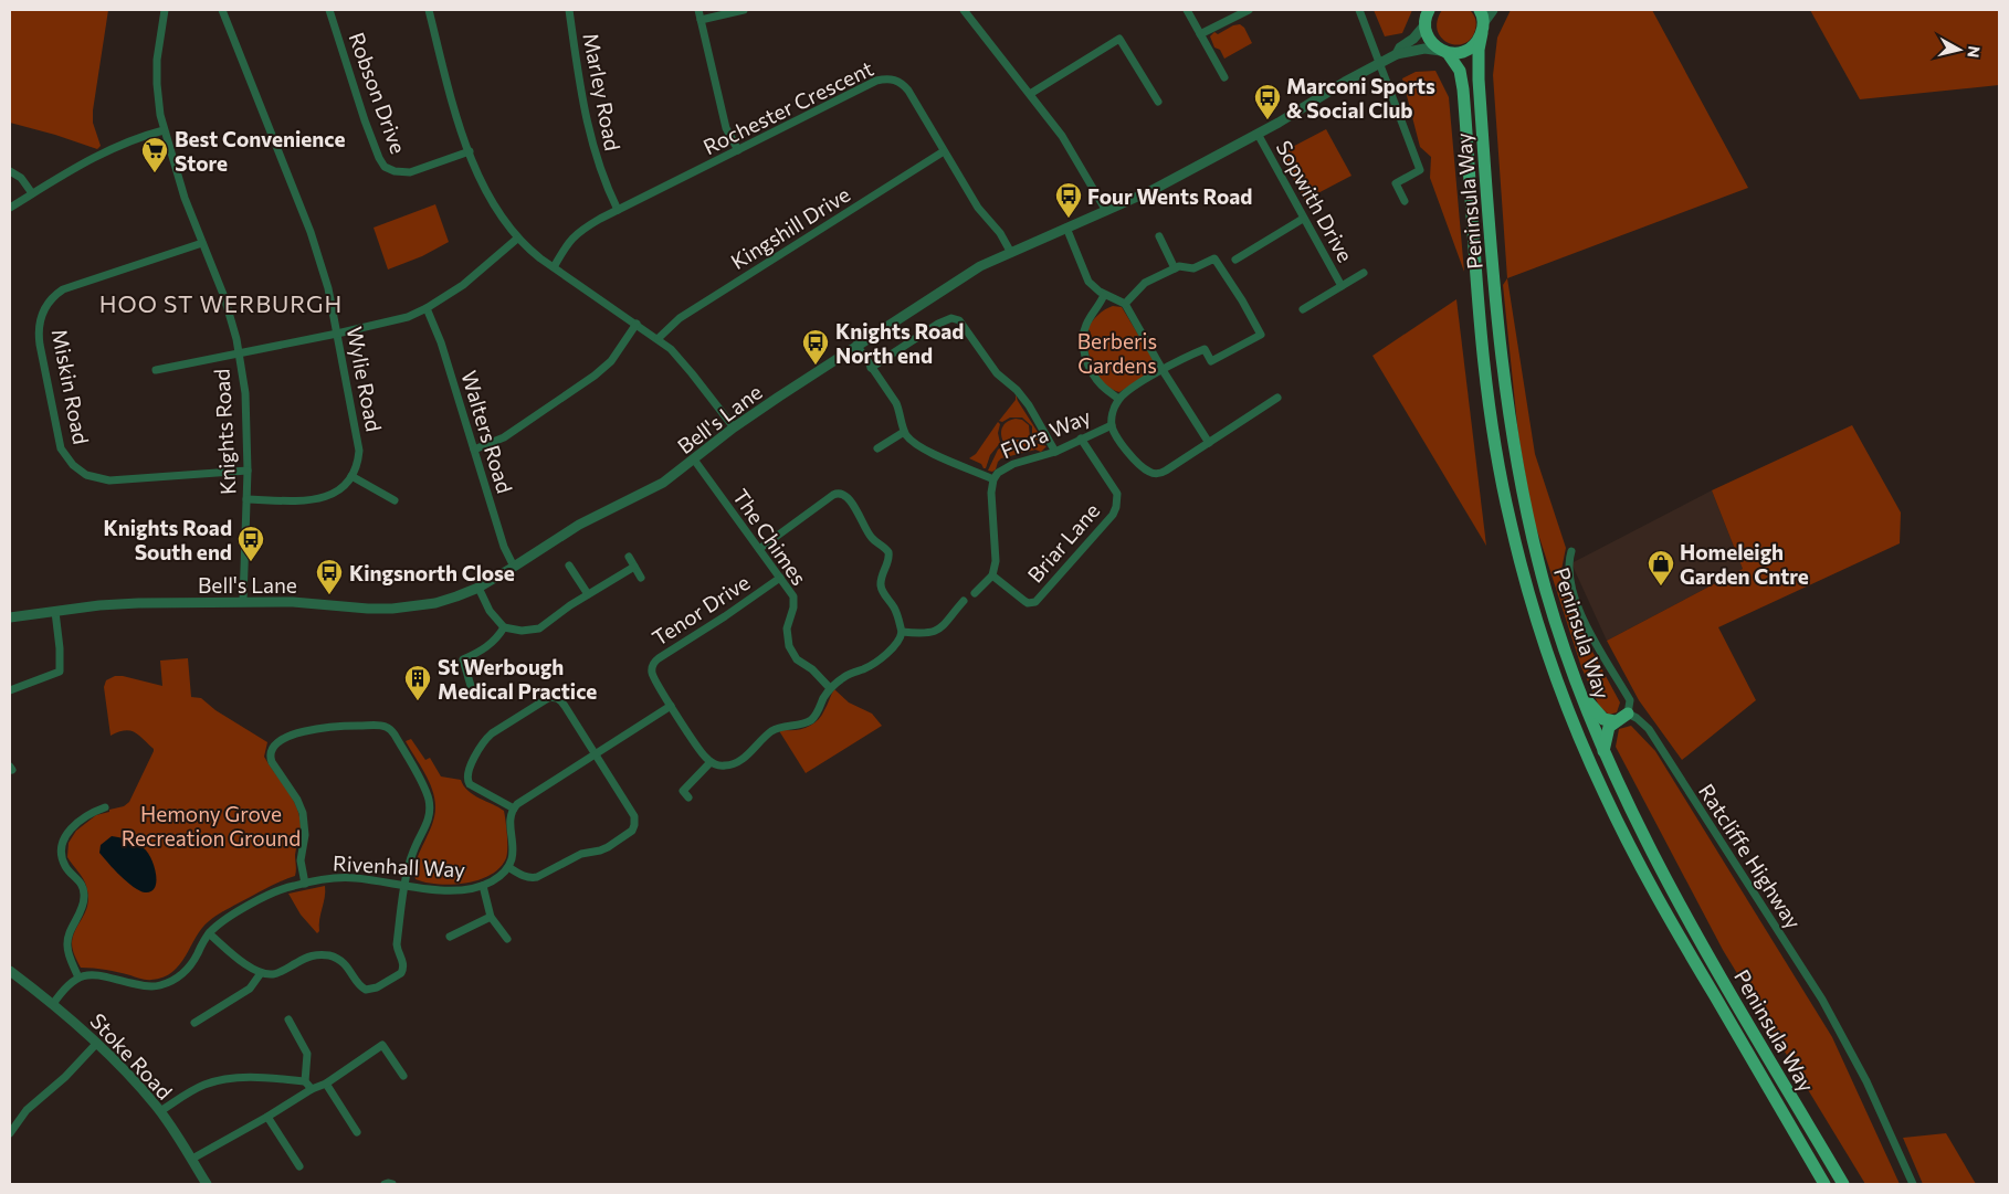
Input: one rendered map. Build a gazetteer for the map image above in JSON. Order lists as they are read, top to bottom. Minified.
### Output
{"streets":{"main road":["Peninsula Way"],"street":["Marley Road","Robson Drive","Rochester Crescent","Sopwith Drive","Kingshill Drive","Wylie Road","Miskin Road","Bell's Lane","Knights Road","Walters Road","Flora Way","The Chimes","Briar Lane","Tenor Drive","Ratcliffe Highway","Rivenhall Way","Stoke Road"]},"crossings":[["Marley Road","Rochester Crescent"],["Rochester Crescent","Kingshill Drive"],["Rochester Crescent","Bell's Lane"],["Sopwith Drive","Bell's Lane"],["Peninsula Way","Bell's Lane"],["Miskin Road","Knights Road"],["Bell's Lane","Knights Road"],["Bell's Lane","Walters Road"],["Bell's Lane","The Chimes"],["Flora Way","Briar Lane"],["The Chimes","Tenor Drive"]],"districts":["HOO ST WERBURGH"],"parks":["Berberis Gardens","Hemony Grove Recreation Ground"],"places":{"bus stop":["Marconi Sports & Social Club","Four Wents Road","Knights Road North end","Knights Road South end","Kingsnorth Close"],"supermarket":["Best Convenience Store"],"shop":["Homeleigh Garden Cntre"],"building":["St Werbough Medical Practice"]},"north":"right"}
